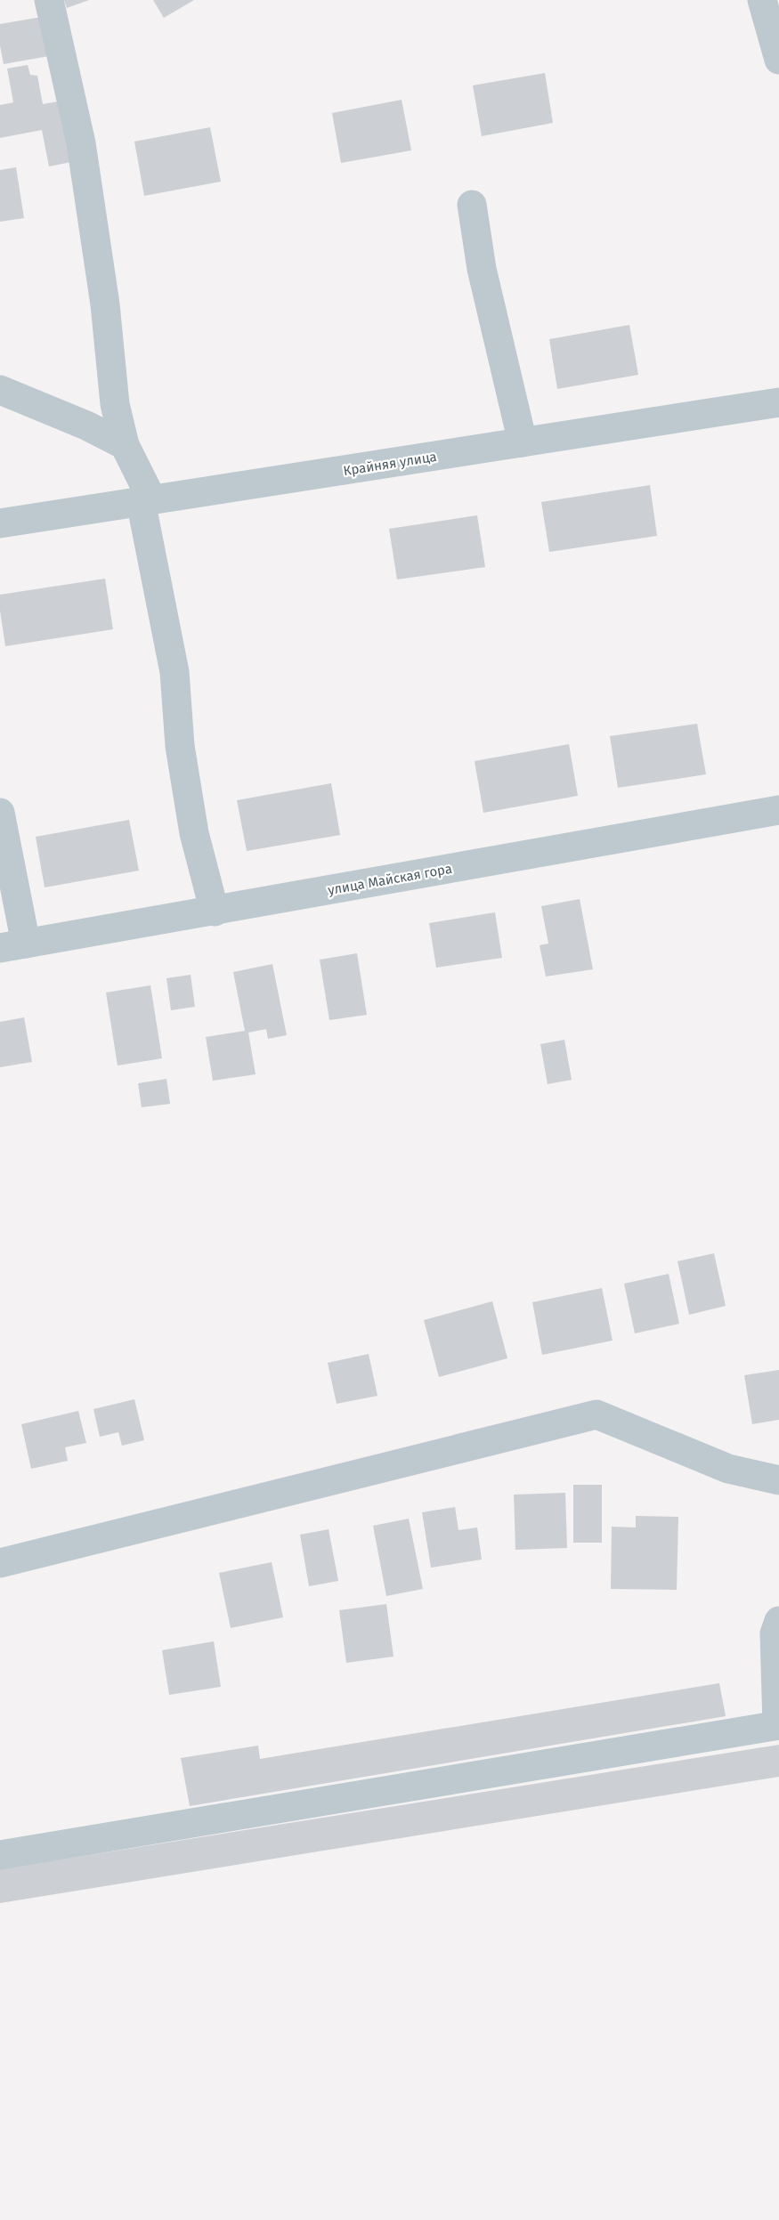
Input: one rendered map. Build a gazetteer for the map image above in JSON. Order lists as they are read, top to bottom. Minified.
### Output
{"streets":{"street":["Крайняя улица","улица Майская гора"]}}
